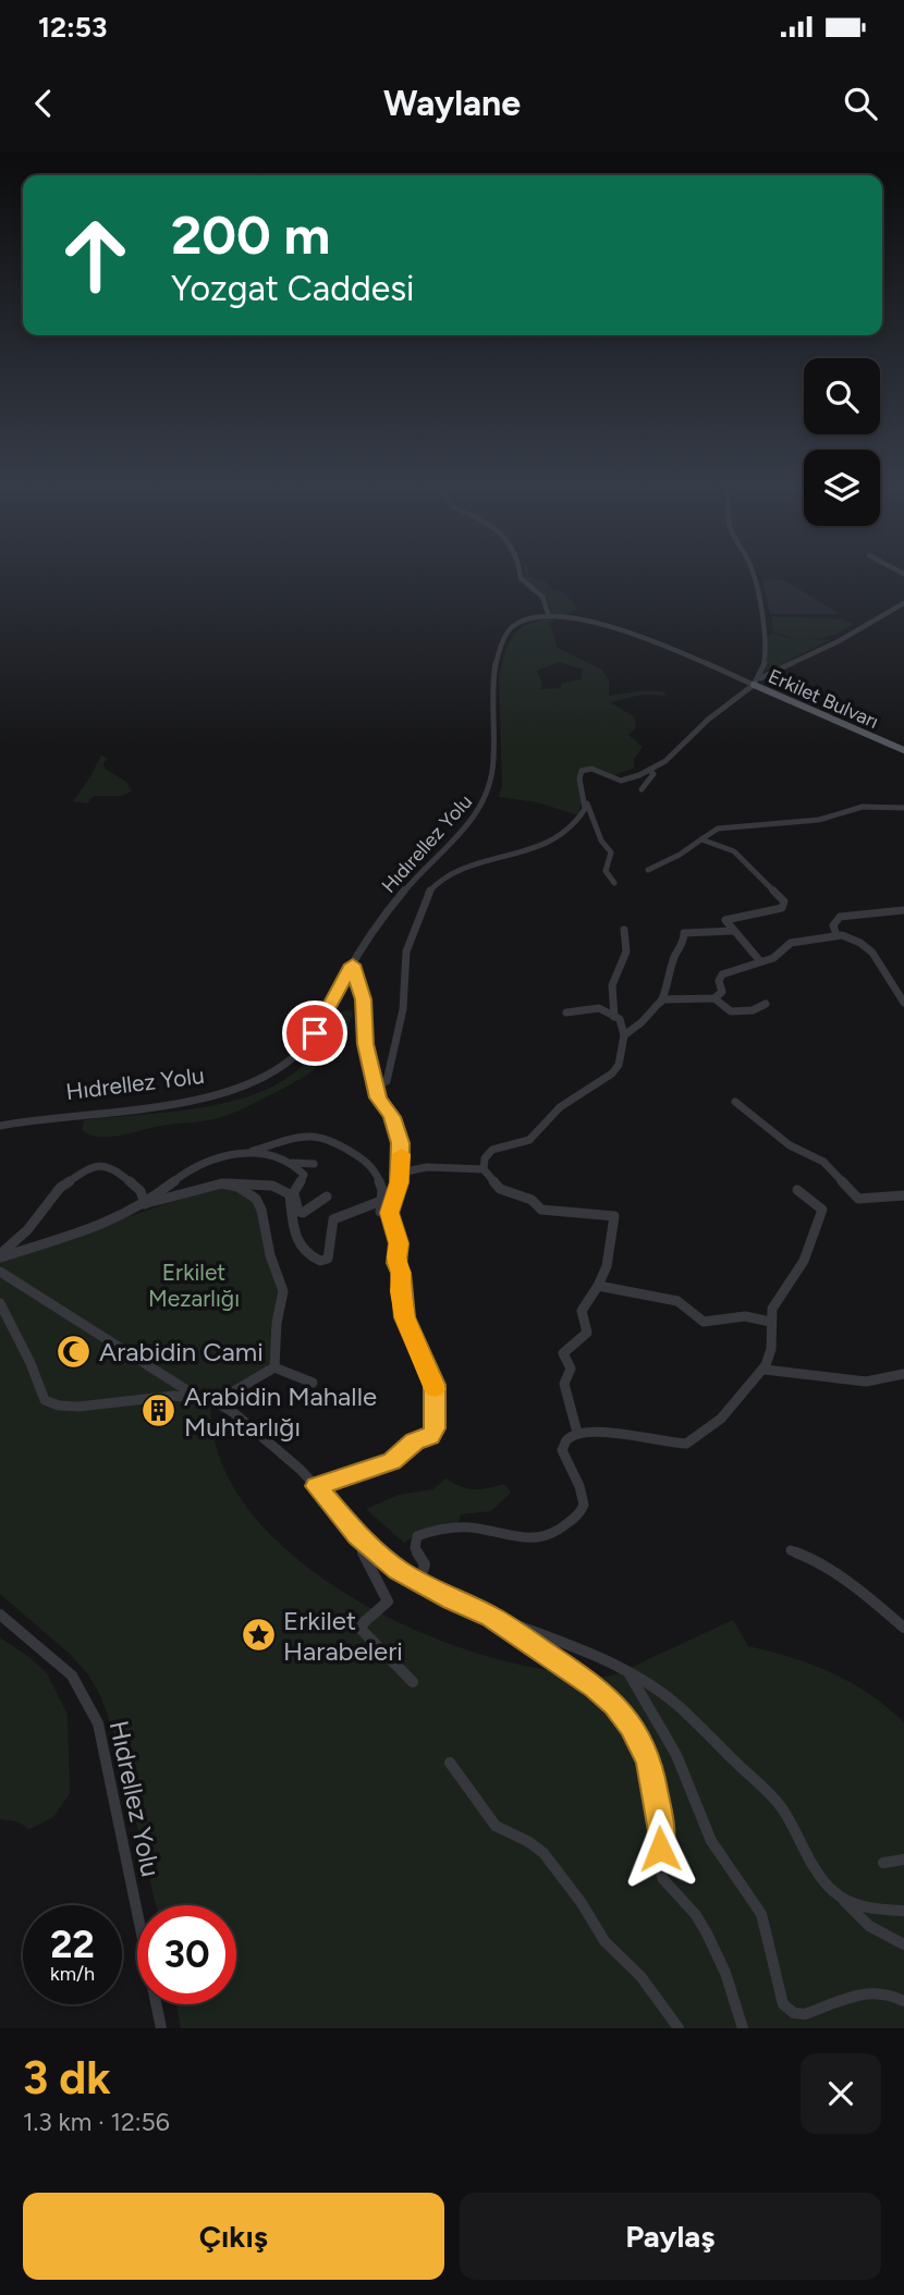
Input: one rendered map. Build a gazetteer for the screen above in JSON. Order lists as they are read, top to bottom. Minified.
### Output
{"streets":{"main road":["Erkilet Bulvarı"],"street":["Hıdırellez Yolu","Hıdrellez Yolu"]},"crossings":[["Erkilet Bulvarı","Hıdırellez Yolu"],["Hıdırellez Yolu","Hıdrellez Yolu"]],"parks":["Erkilet Mezarlığı"],"places":{"mosque":["Arabidin Cami"],"building":["Arabidin Mahalle Muhtarlığı"],"place":["Erkilet Harabeleri"]},"page":{"status":"12:53","header":"Waylane","turn":["200 m","Yozgat Caddesi"],"speed":"22 km/h","limit":"30","heading":["3 dk","1.3 km · 12:56"],"buttons":["Çıkış","Paylaş"]}}
